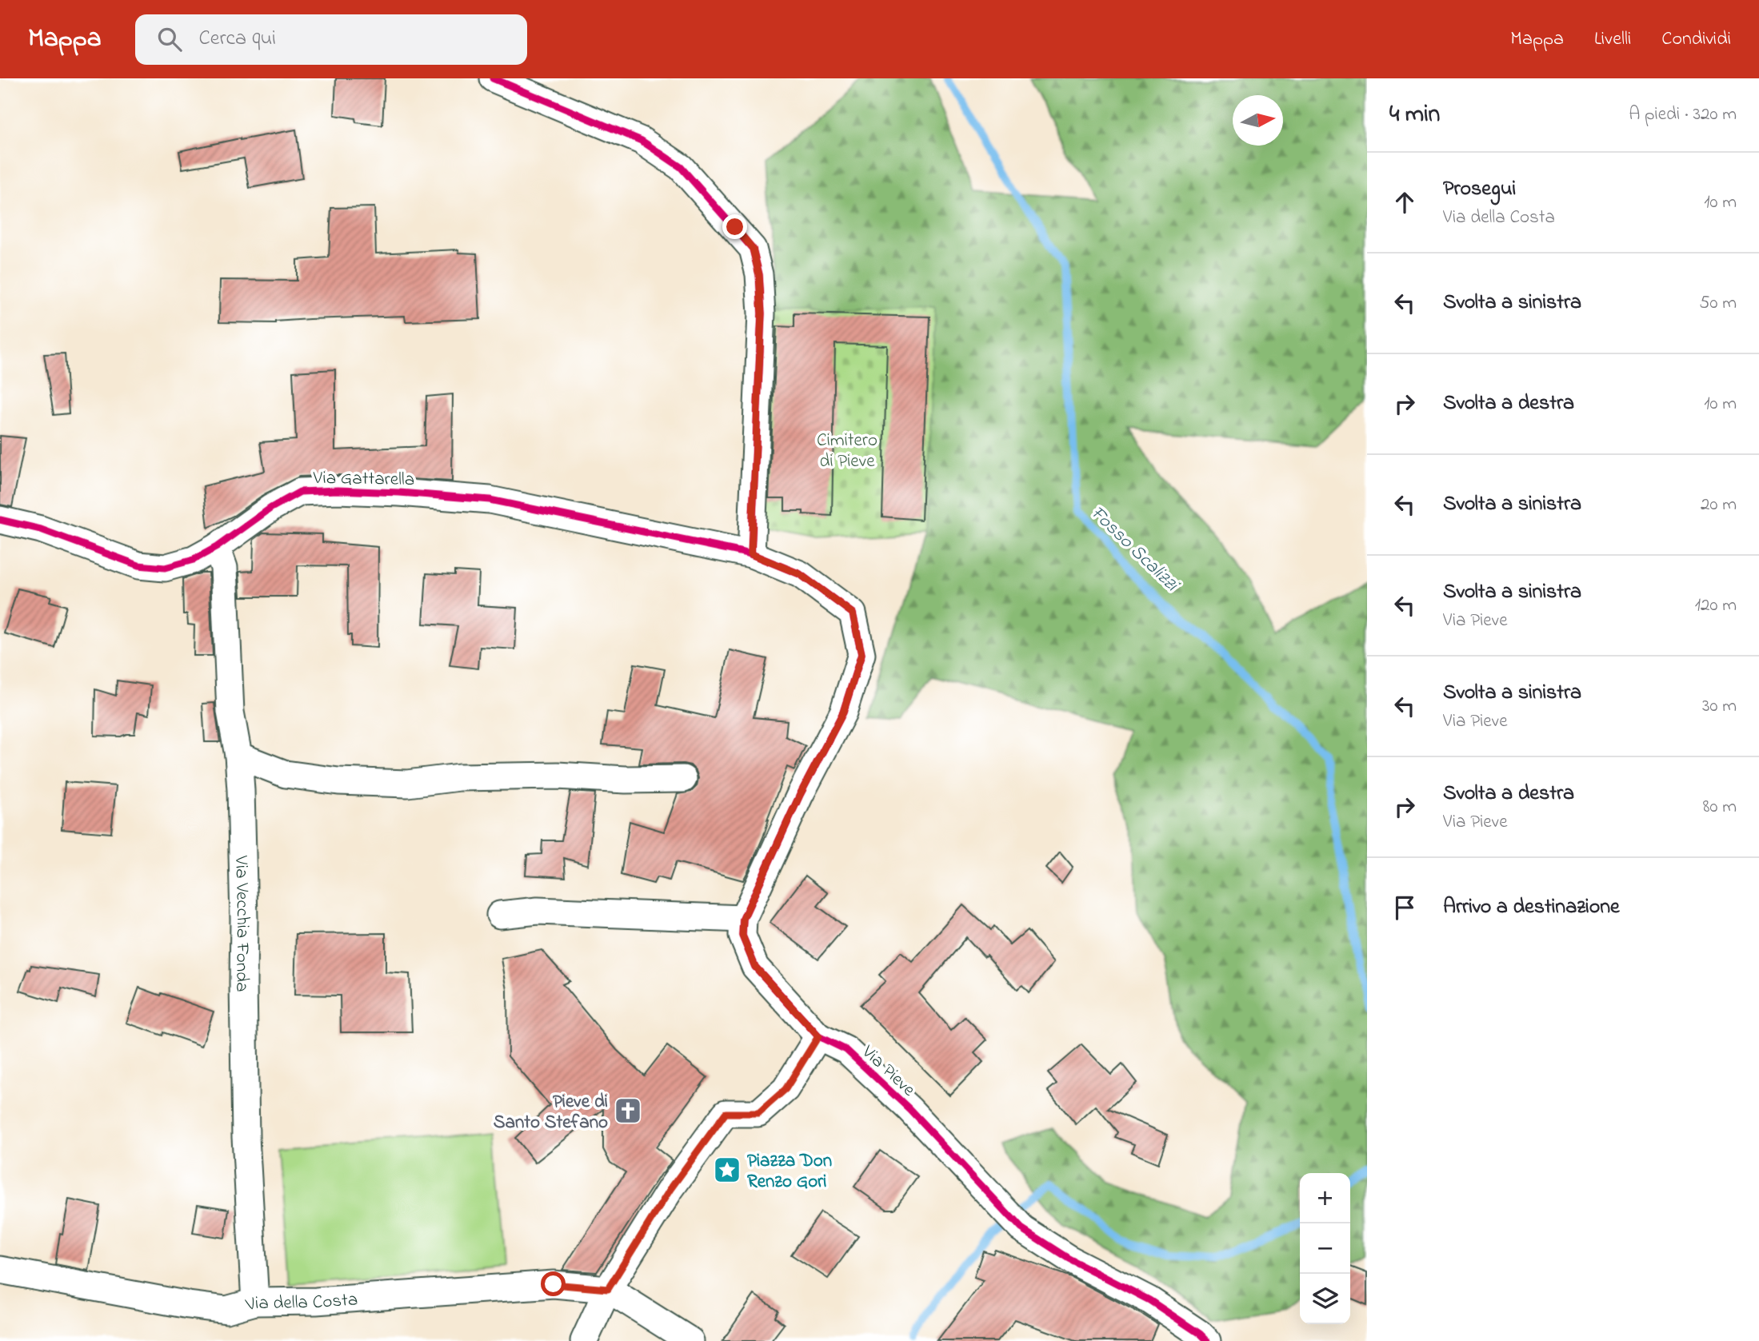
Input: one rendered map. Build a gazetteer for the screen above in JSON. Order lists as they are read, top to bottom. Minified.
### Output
{"streets":{"street":["Via Gattarella","Via Vecchia Fonda","Via Pieve","Via della Costa"]},"crossings":[["Via Gattarella","Via Vecchia Fonda"],["Via Vecchia Fonda","Via della Costa"]],"water":["Fosso Scalizzi"],"parks":["Cimitero di Pieve"],"places":{"church":["Pieve di Santo Stefano"],"place":["Piazza Don Renzo Gori"]},"north":"right","page":{"header":"Mappa","search":"Cerca qui","nav":["Mappa","Livelli","Condividi"],"heading":["4 min","A piedi · 320 m"],"list":[["Prosegui","Via della Costa","10 m"],["Svolta a sinistra","50 m"],["Svolta a destra","10 m"],["Svolta a sinistra","20 m"],["Svolta a sinistra","Via Pieve","120 m"],["Svolta a sinistra","Via Pieve","30 m"],["Svolta a destra","Via Pieve","80 m"],"Arrivo a destinazione"],"map_buttons":["+","−"]}}
